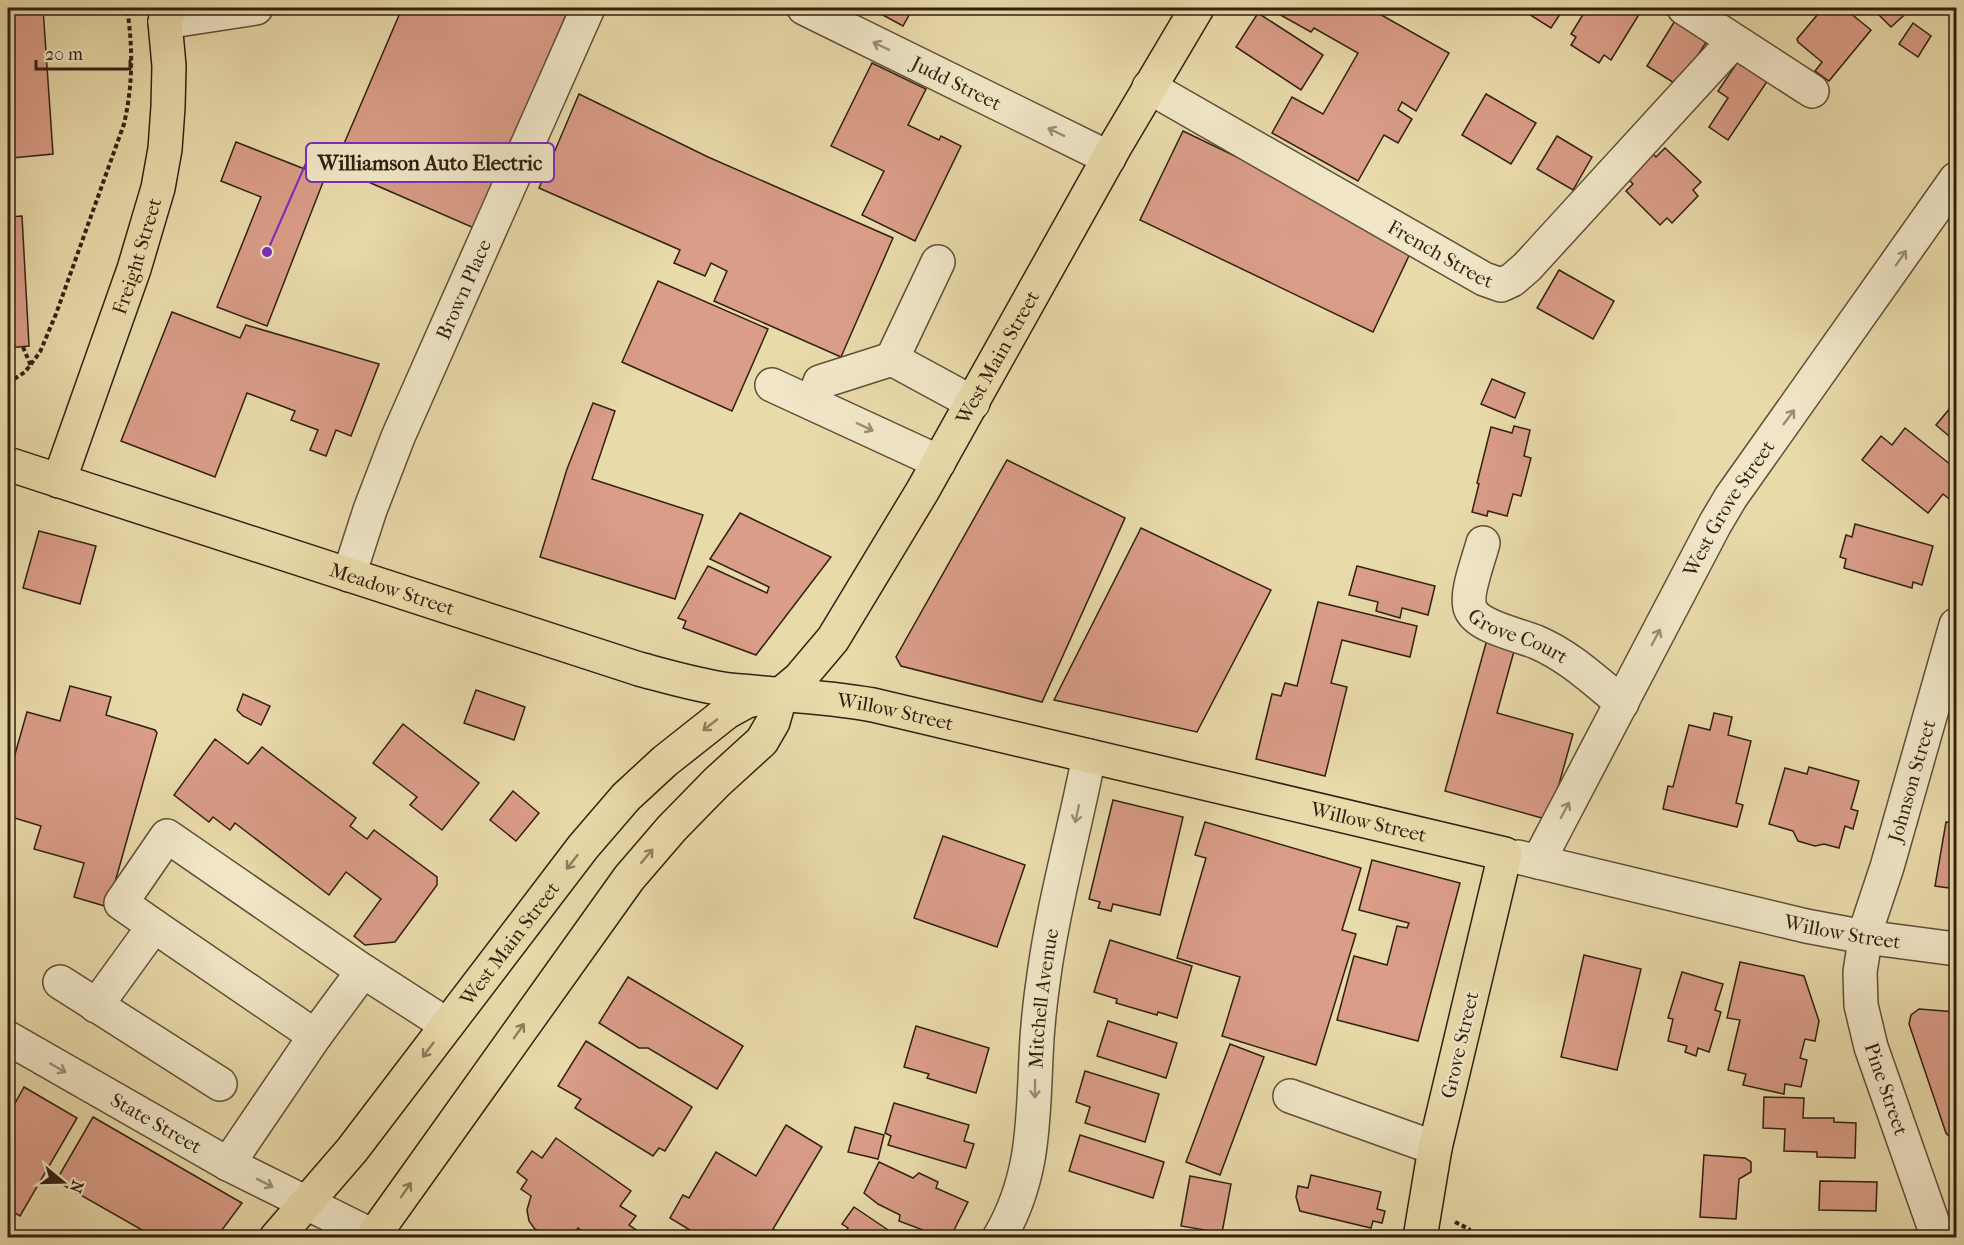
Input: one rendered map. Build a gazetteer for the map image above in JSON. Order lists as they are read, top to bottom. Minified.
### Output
{"streets":{"main road":["Freight Street","West Main Street","Meadow Street","Willow Street","Grove Street"],"street":["Judd Street","French Street","Brown Place","West Grove Street","Grove Court","Johnson Street","Mitchell Avenue","Pine Street","State Street"]},"crossings":[["Judd Street","West Main Street"],["French Street","West Main Street"],["Freight Street","Meadow Street"],["Brown Place","Meadow Street"],["West Main Street","Meadow Street"],["West Main Street","Willow Street"],["West Main Street","State Street"],["West Grove Street","Grove Court"],["West Grove Street","Willow Street"],["Meadow Street","Willow Street"],["Willow Street","Johnson Street"],["Willow Street","Mitchell Avenue"],["Willow Street","Grove Street"],["Willow Street","Pine Street"],["Johnson Street","Pine Street"]],"one_way":["Judd Street","West Grove Street","Mitchell Avenue"],"places":["Williamson Auto Electric"],"scale_bar":"20 m","north":"right"}
